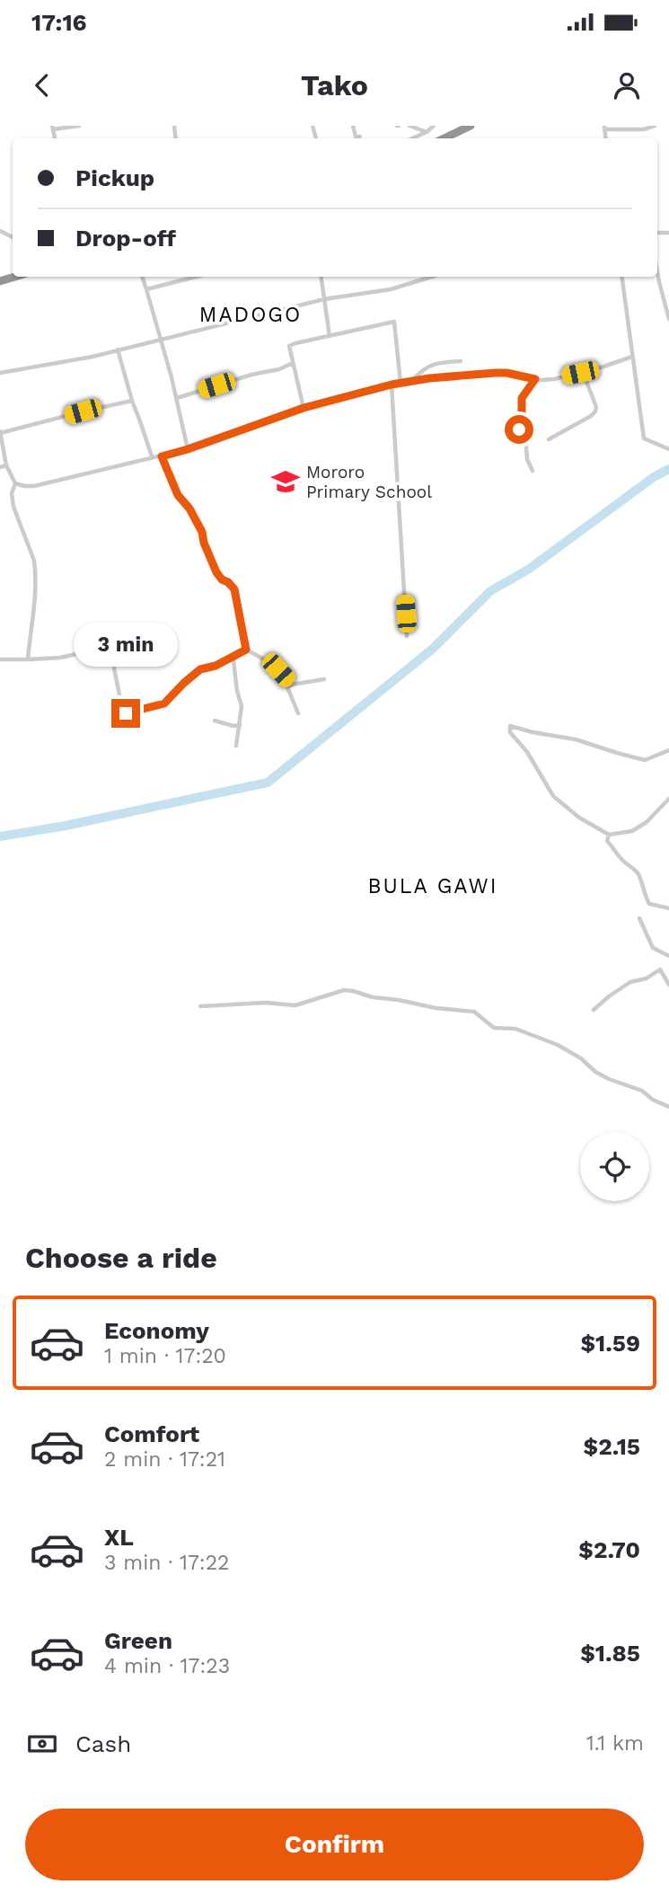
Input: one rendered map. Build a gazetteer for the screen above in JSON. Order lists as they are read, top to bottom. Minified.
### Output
{"districts":["MADOGO","BULA GAWI"],"places":{"school or university":["Mororo Primary School"]},"page":{"status":"17:16","header":"Tako","banner":["Pickup","Drop-off"],"bubble":"3 min","heading":"Choose a ride","list":[{"name":"Economy","note":"1 min · 17:20","value":"$1.59"},{"name":"Comfort","note":"2 min · 17:21","value":"$2.15"},{"name":"XL","note":"3 min · 17:22","value":"$2.70"},{"name":"Green","note":"4 min · 17:23","value":"$1.85"}],"pay":["Cash","1.1 km"],"buttons":"Confirm"}}
